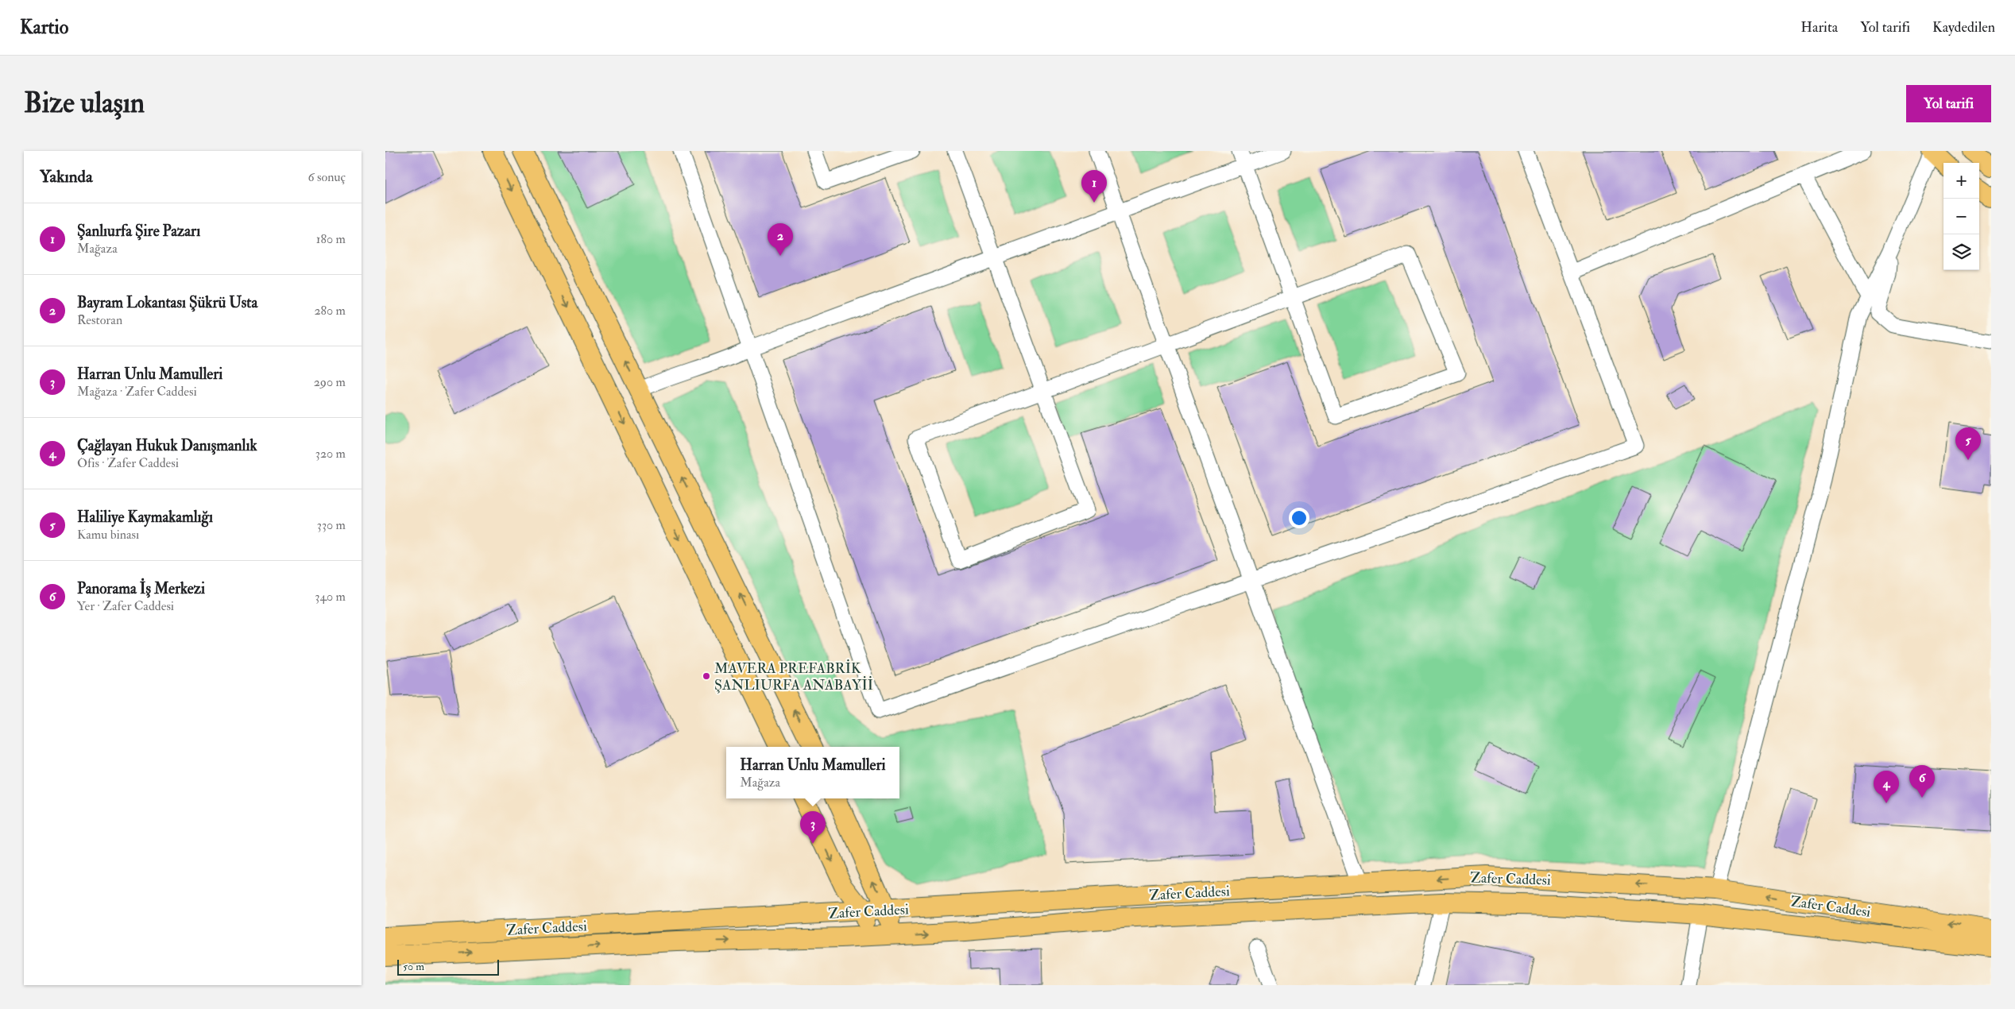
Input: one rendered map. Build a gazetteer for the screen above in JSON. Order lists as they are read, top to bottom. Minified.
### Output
{"streets":{"main road":["Zafer Caddesi"]},"places":["MAVERA PREFABRİK ŞANLIURFA ANABAYİİ"],"scale_bar":"50 m","page":{"header":"Kartio","nav":["Harita","Yol tarifi","Kaydedilen"],"buttons":"Yol tarifi","title":"Bize ulaşın","heading":["Yakında","6 sonuç"],"map_buttons":["+","−"],"pins":["1","2","5","6","4","3"],"list":[{"mark":"1","name":"Şanlıurfa Şire Pazarı","note":"Mağaza","value":"180 m"},{"mark":"2","name":"Bayram Lokantası Şükrü Usta","note":"Restoran","value":"280 m"},{"mark":"3","name":"Harran Unlu Mamulleri","note":"Mağaza · Zafer Caddesi","value":"290 m"},{"mark":"4","name":"Çağlayan Hukuk Danışmanlık","note":"Ofis · Zafer Caddesi","value":"320 m"},{"mark":"5","name":"Haliliye Kaymakamlığı","note":"Kamu binası","value":"330 m"},{"mark":"6","name":"Panorama İş Merkezi","note":"Yer · Zafer Caddesi","value":"340 m"}],"popup":["Harran Unlu Mamulleri","Mağaza"],"scale":"50 m"}}
